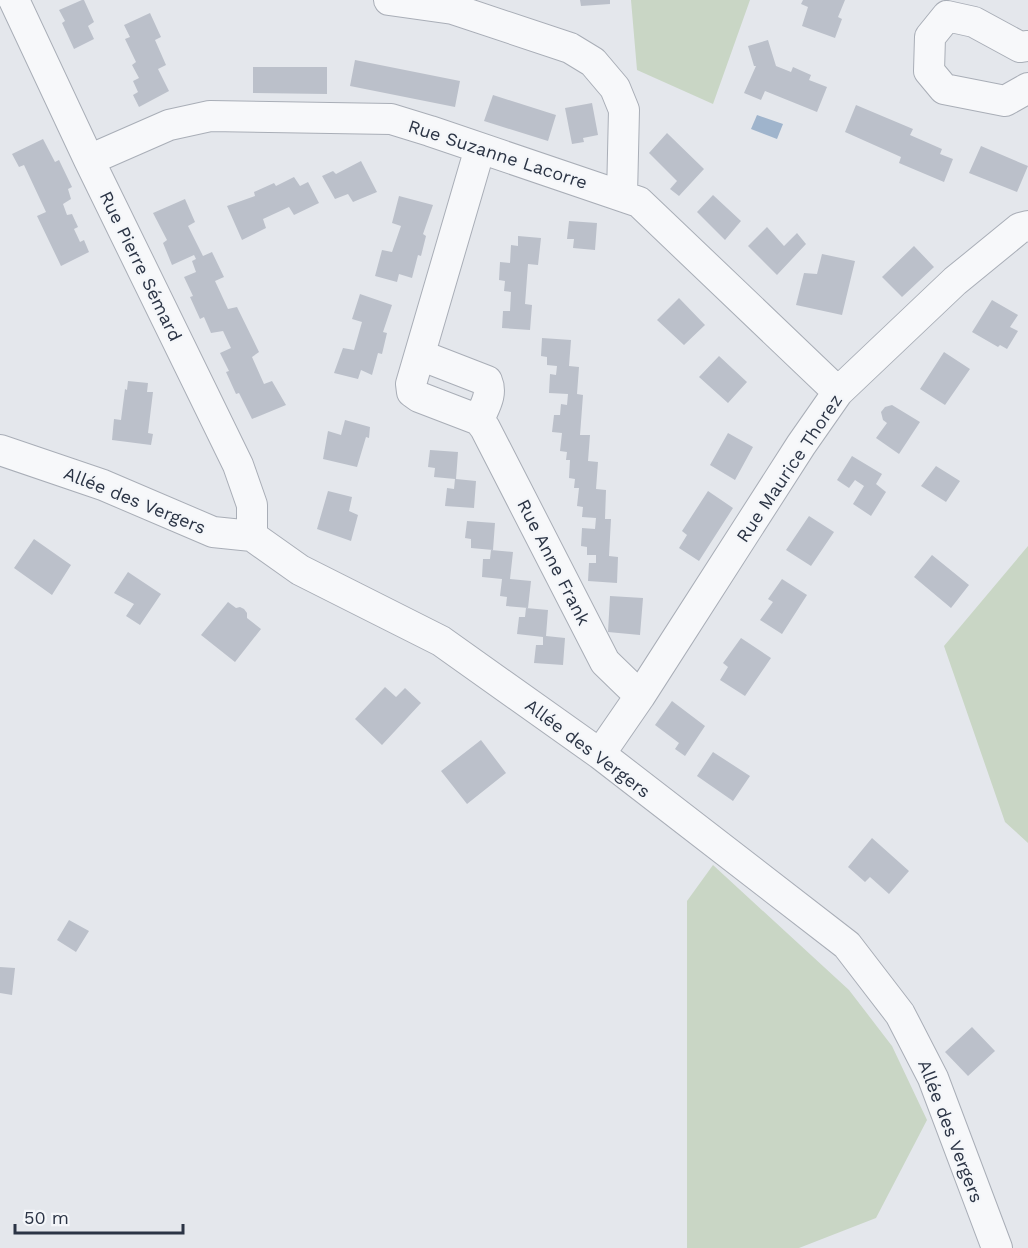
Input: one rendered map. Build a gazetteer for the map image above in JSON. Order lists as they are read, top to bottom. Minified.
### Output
{"streets":{"street":["Rue Suzanne Lacorre","Rue Pierre Sémard","Rue Maurice Thorez","Allée des Vergers","Rue Anne Frank"]},"crossings":[["Rue Suzanne Lacorre","Rue Pierre Sémard"],["Rue Suzanne Lacorre","Rue Maurice Thorez"],["Rue Suzanne Lacorre","Rue Anne Frank"],["Rue Pierre Sémard","Allée des Vergers"],["Rue Maurice Thorez","Allée des Vergers"],["Rue Maurice Thorez","Rue Anne Frank"]],"scale_bar":"50 m"}
